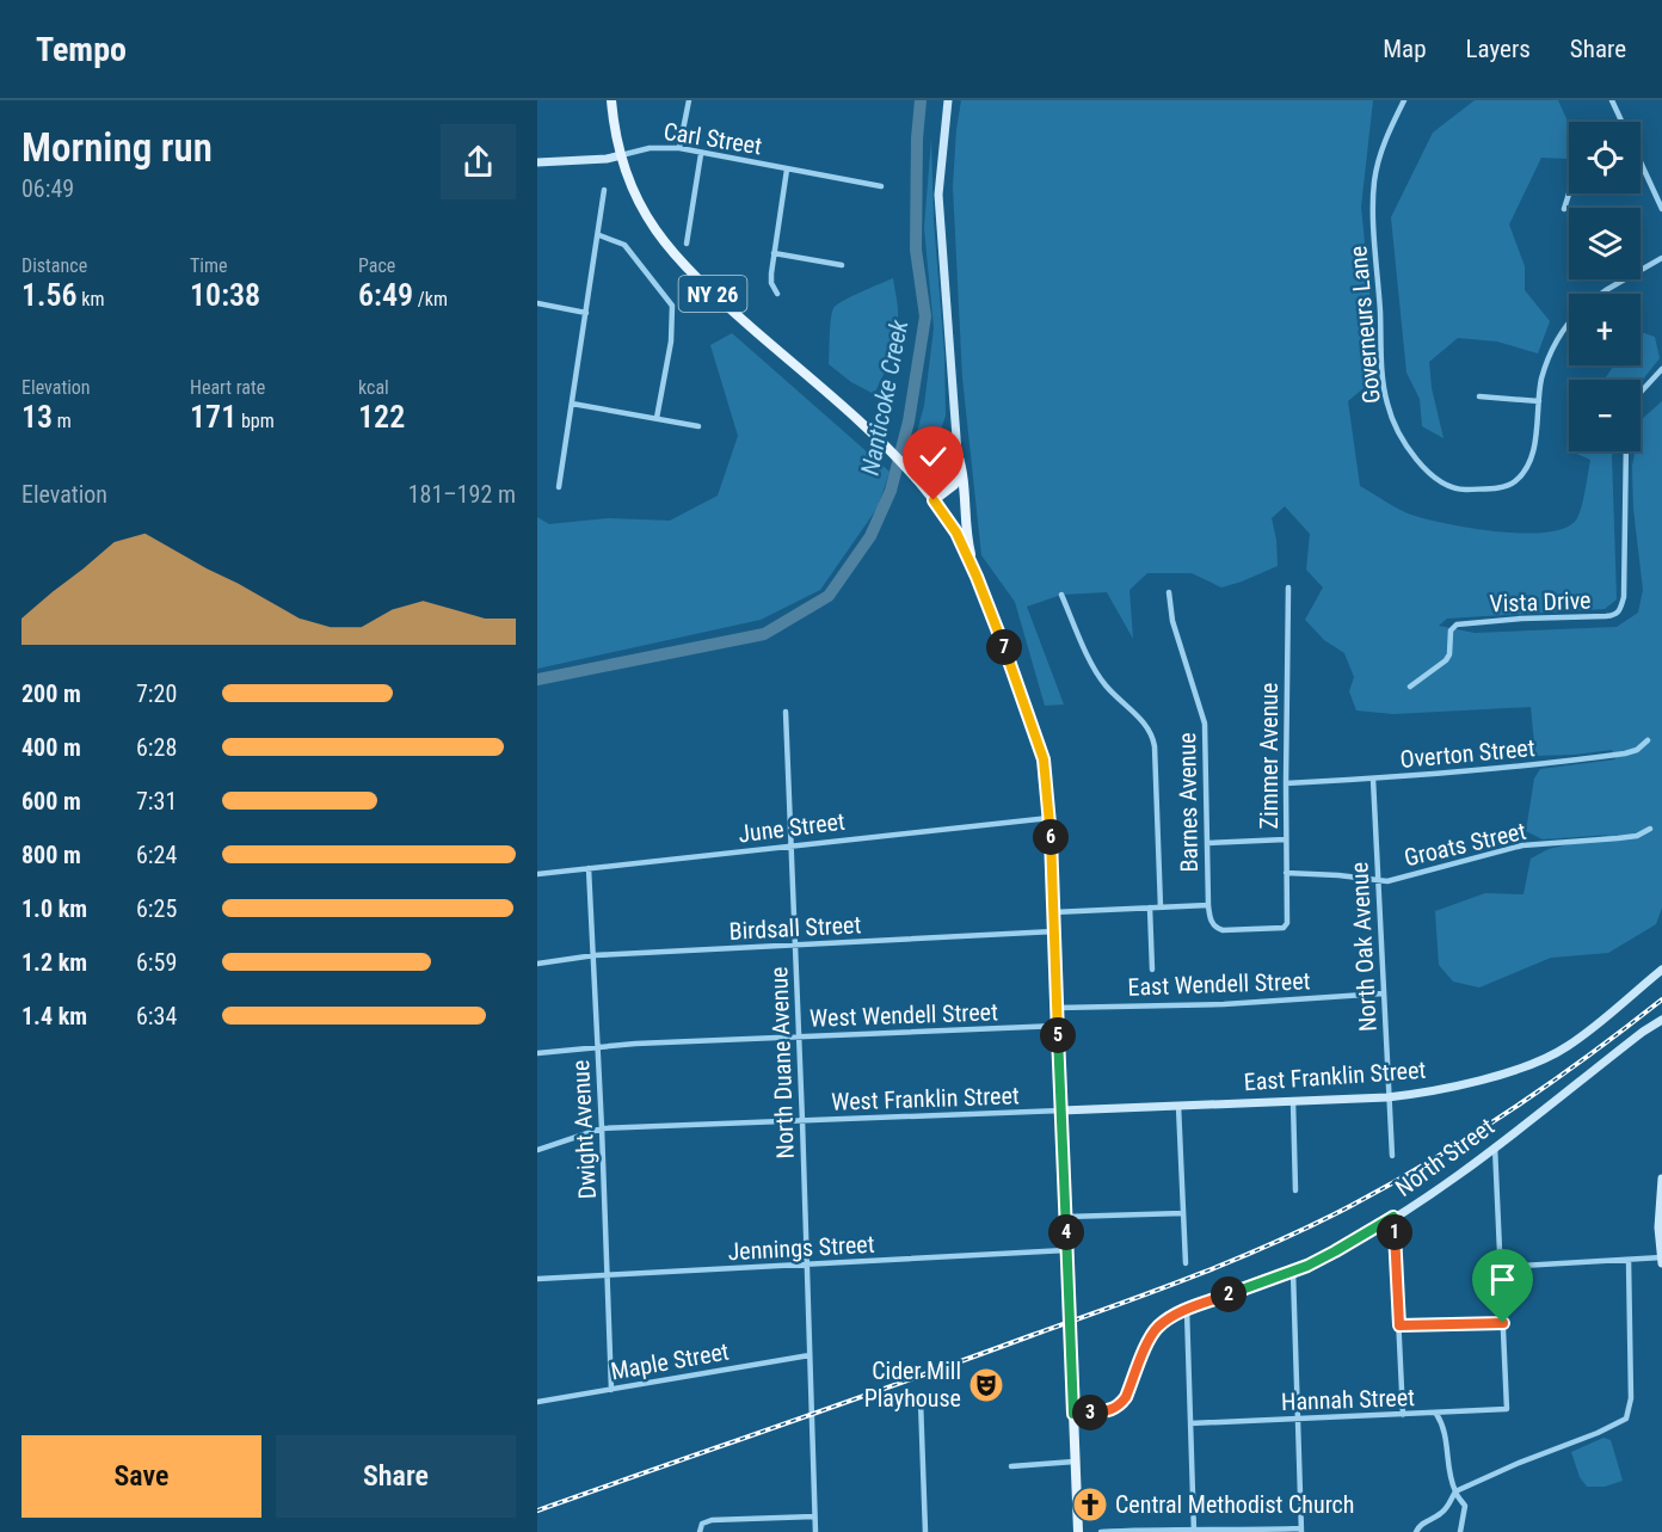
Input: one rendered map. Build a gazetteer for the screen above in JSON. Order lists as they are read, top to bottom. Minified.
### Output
{"streets":{"main road":["NY 26"],"street":["Carl Street","Governeurs Lane","Vista Drive","Overton Street","Zimmer Avenue","Barnes Avenue","June Street","Groats Street","Birdsall Street","North Oak Avenue","East Wendell Street","West Wendell Street","North Duane Avenue","East Franklin Street","West Franklin Street","Dwight Avenue","North Street","Jennings Street","Maple Street","Hannah Street"]},"crossings":[["Carl Street","NY 26"],["NY 26","June Street"],["NY 26","Birdsall Street"],["NY 26","East Wendell Street"],["NY 26","West Wendell Street"],["NY 26","East Franklin Street"],["NY 26","West Franklin Street"],["NY 26","North Street"],["NY 26","Jennings Street"],["Overton Street","Zimmer Avenue"],["Overton Street","North Oak Avenue"],["Zimmer Avenue","Barnes Avenue"],["Zimmer Avenue","Groats Street"],["June Street","North Duane Avenue"],["June Street","Dwight Avenue"],["Groats Street","North Oak Avenue"],["Birdsall Street","North Duane Avenue"],["Birdsall Street","Dwight Avenue"],["North Oak Avenue","East Wendell Street"],["North Oak Avenue","East Franklin Street"],["West Wendell Street","North Duane Avenue"],["West Wendell Street","Dwight Avenue"],["North Duane Avenue","West Franklin Street"],["North Duane Avenue","Jennings Street"],["North Duane Avenue","Maple Street"],["East Franklin Street","West Franklin Street"],["West Franklin Street","Dwight Avenue"],["Dwight Avenue","Jennings Street"],["Dwight Avenue","Maple Street"]],"water":["Nanticoke Creek"],"places":{"theatre":["Cider Mill Playhouse"],"church":["Central Methodist Church"]},"page":{"header":"Tempo","nav":["Map","Layers","Share"],"heading":["Morning run","06:49"],"map_buttons":["+","−"],"stats":[["Distance","1.56 km"],["Time","10:38"],["Pace","6:49 /km"],["Elevation","13 m"],["Heart rate","171 bpm"],["kcal","122"]],"chart":["Elevation","181–192 m"],"pins":["7","6","5","1","4","2","3"],"list":[{"name":"200 m","note":"7:20"},{"name":"400 m","note":"6:28"},{"name":"600 m","note":"7:31"},{"name":"800 m","note":"6:24"},{"name":"1.0 km","note":"6:25"},{"name":"1.2 km","note":"6:59"},{"name":"1.4 km","note":"6:34"}],"buttons":["Save","Share"]}}
